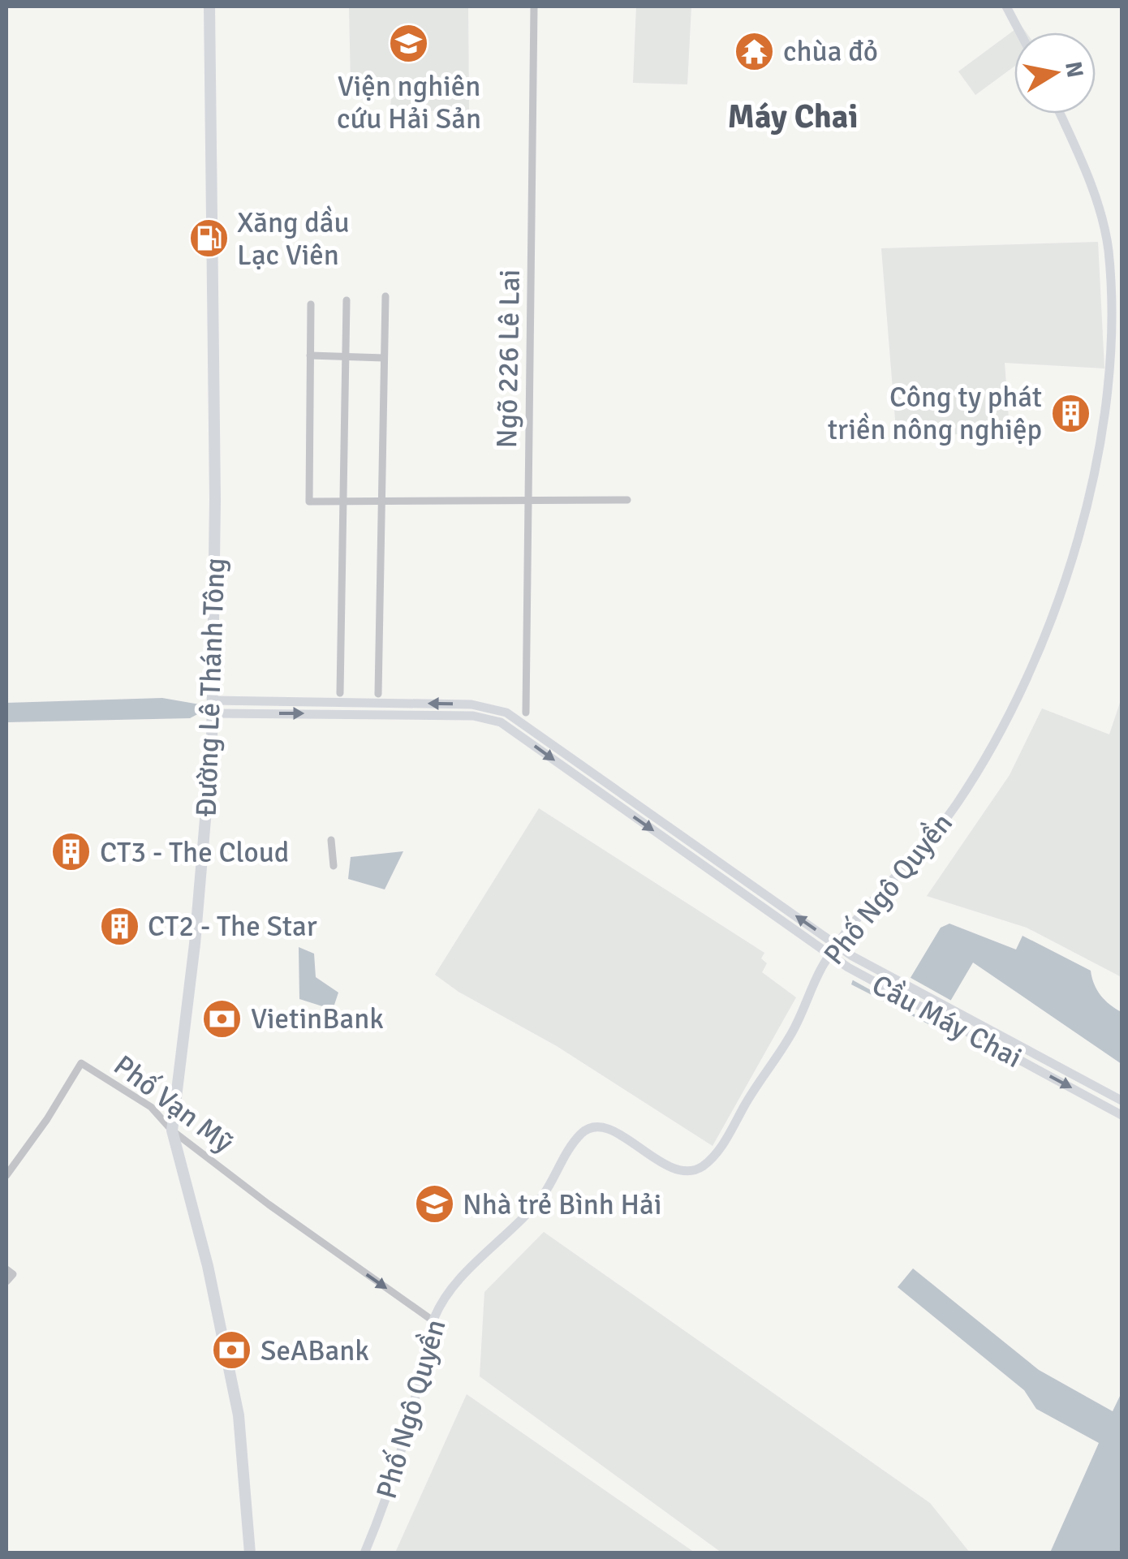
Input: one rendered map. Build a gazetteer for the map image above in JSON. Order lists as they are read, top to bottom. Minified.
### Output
{"streets":{"main road":["Đường Lê Thánh Tông"],"street":["Ngõ 226 Lê Lai","Phố Ngô Quyền","Cầu Máy Chai","Phố Vạn Mỹ"]},"crossings":[["Đường Lê Thánh Tông","Cầu Máy Chai"],["Đường Lê Thánh Tông","Phố Vạn Mỹ"],["Phố Ngô Quyền","Phố Vạn Mỹ"]],"one_way":["Phố Vạn Mỹ"],"districts":["Máy Chai"],"places":{"school or university":["Viện nghiên cứu Hải Sản","Nhà trẻ Bình Hải"],"temple":["chùa đỏ"],"fuel station":["Xăng dầu Lạc Viên"],"building":["Công ty phát triền nông nghiệp","CT3 - The Cloud","CT2 - The Star"],"bank":["VietinBank","SeABank"]},"north":"right"}
